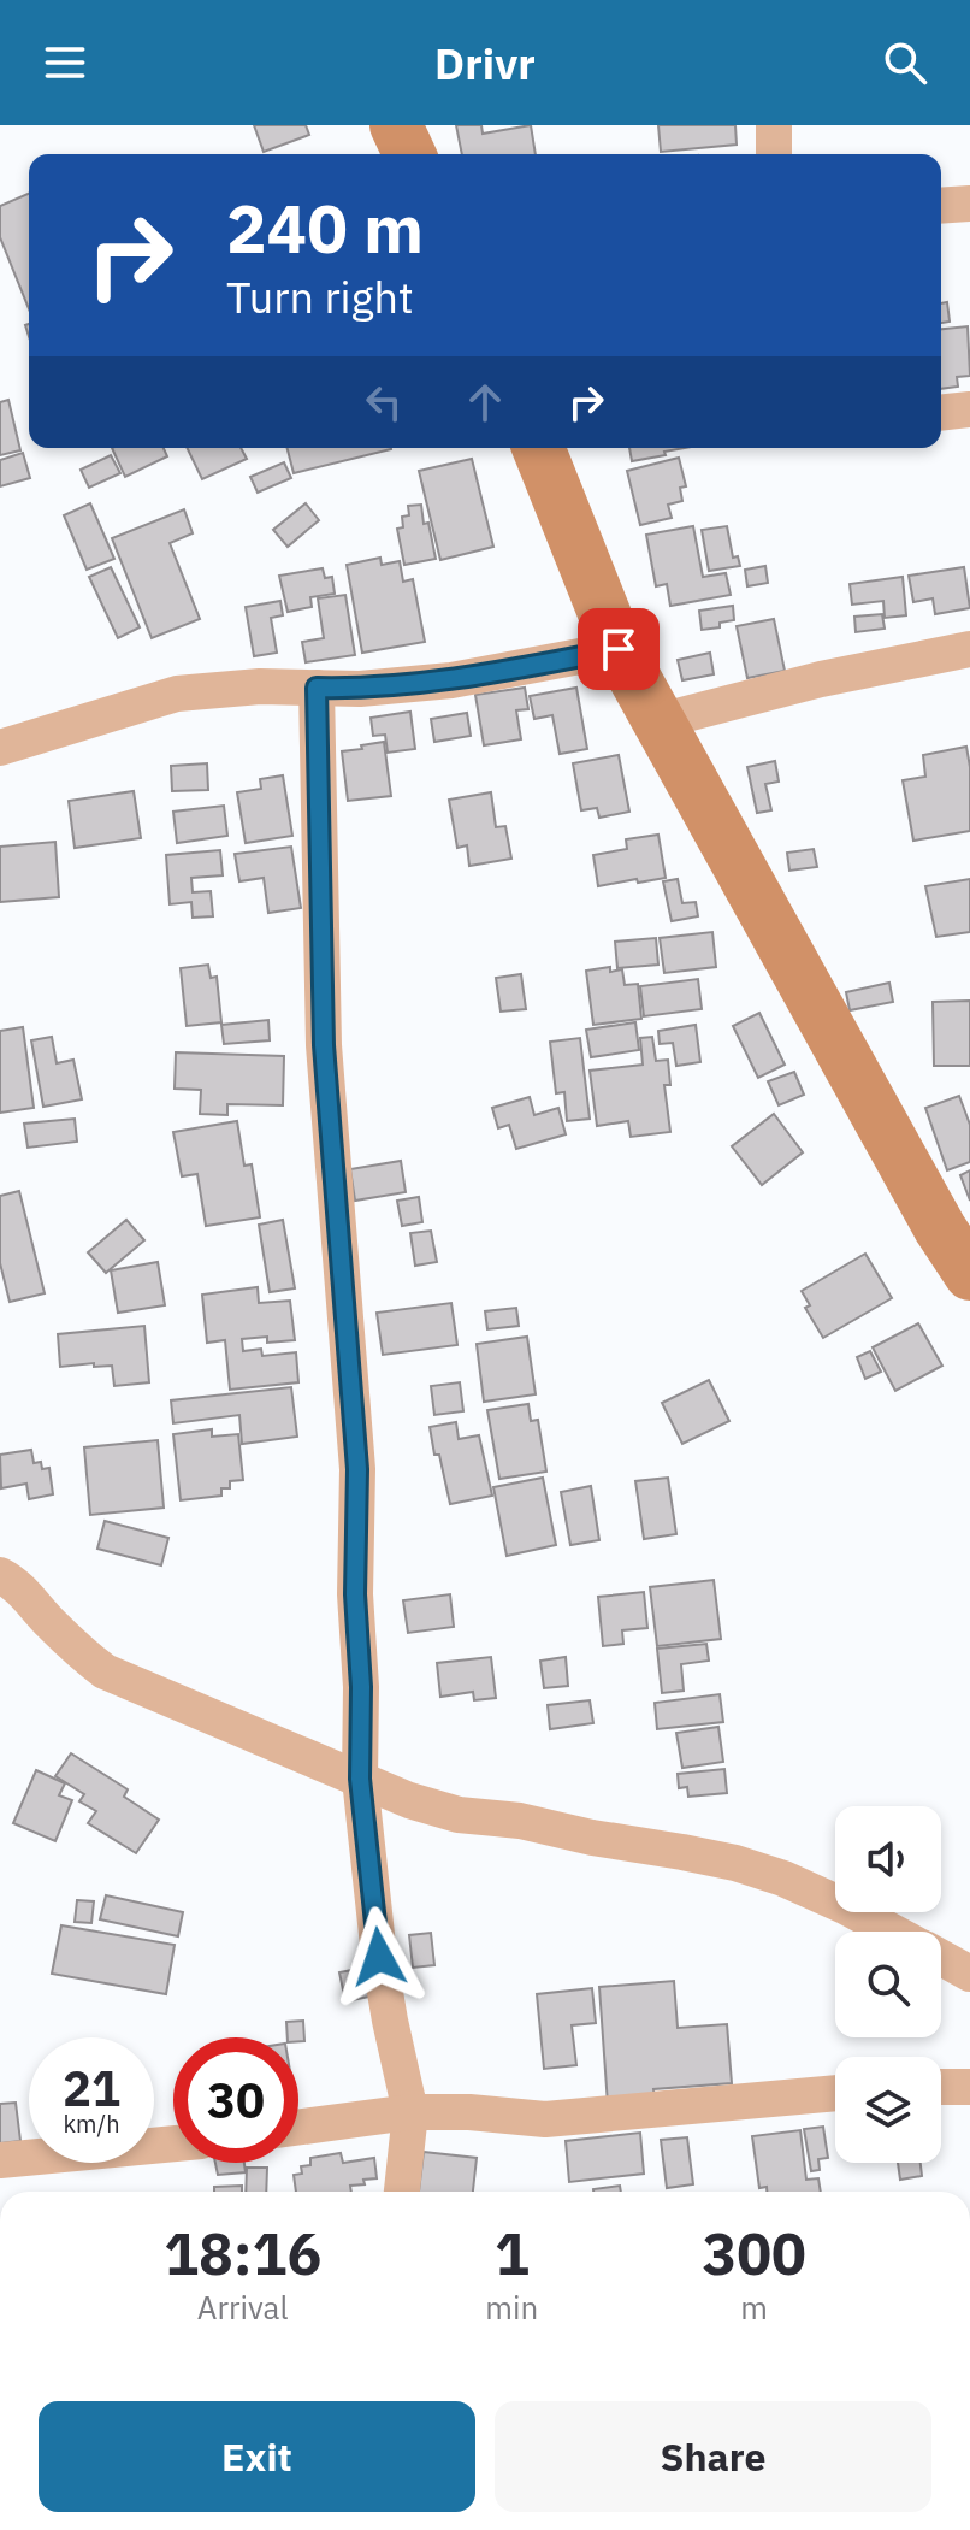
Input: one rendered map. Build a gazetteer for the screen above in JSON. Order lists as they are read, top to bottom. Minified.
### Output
{"page":{"header":"Drivr","turn":["240 m","Turn right"],"speed":"21 km/h","limit":"30","eta":["18:16","Arrival","1","min","300","m"],"buttons":["Exit","Share"]}}
